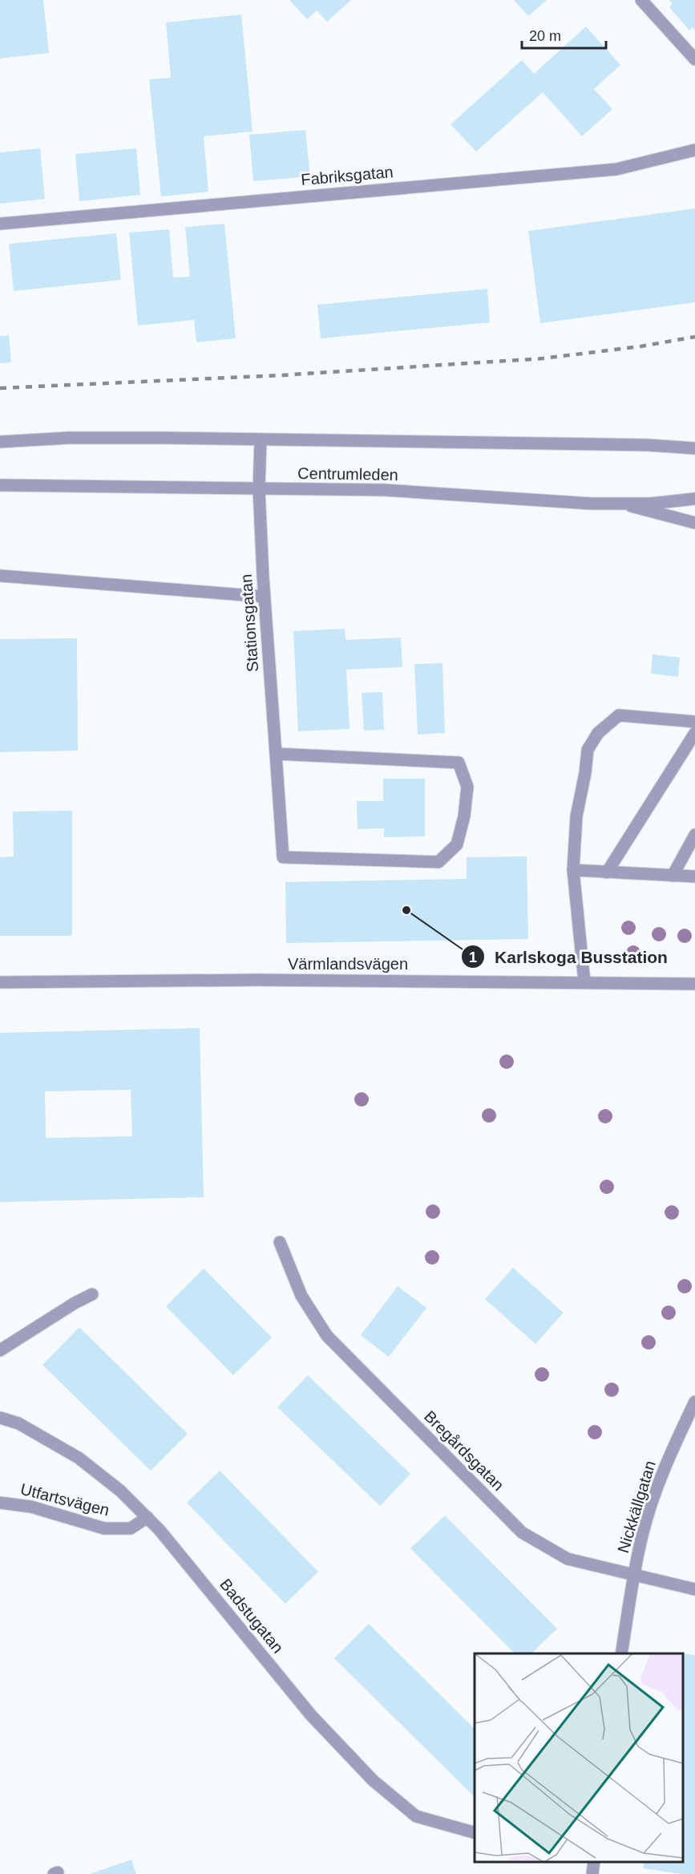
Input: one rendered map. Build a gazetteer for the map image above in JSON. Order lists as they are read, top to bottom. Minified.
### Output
{"streets":{"street":["Fabriksgatan","Centrumleden","Stationsgatan","Värmlandsvägen","Bregårdsgatan","Utfartsvägen","Nickkällgatan","Badstugatan"]},"crossings":[["Centrumleden","Stationsgatan"],["Bregårdsgatan","Nickkällgatan"],["Utfartsvägen","Badstugatan"]],"places":["Karlskoga Busstation"],"scale_bar":"20 m"}
